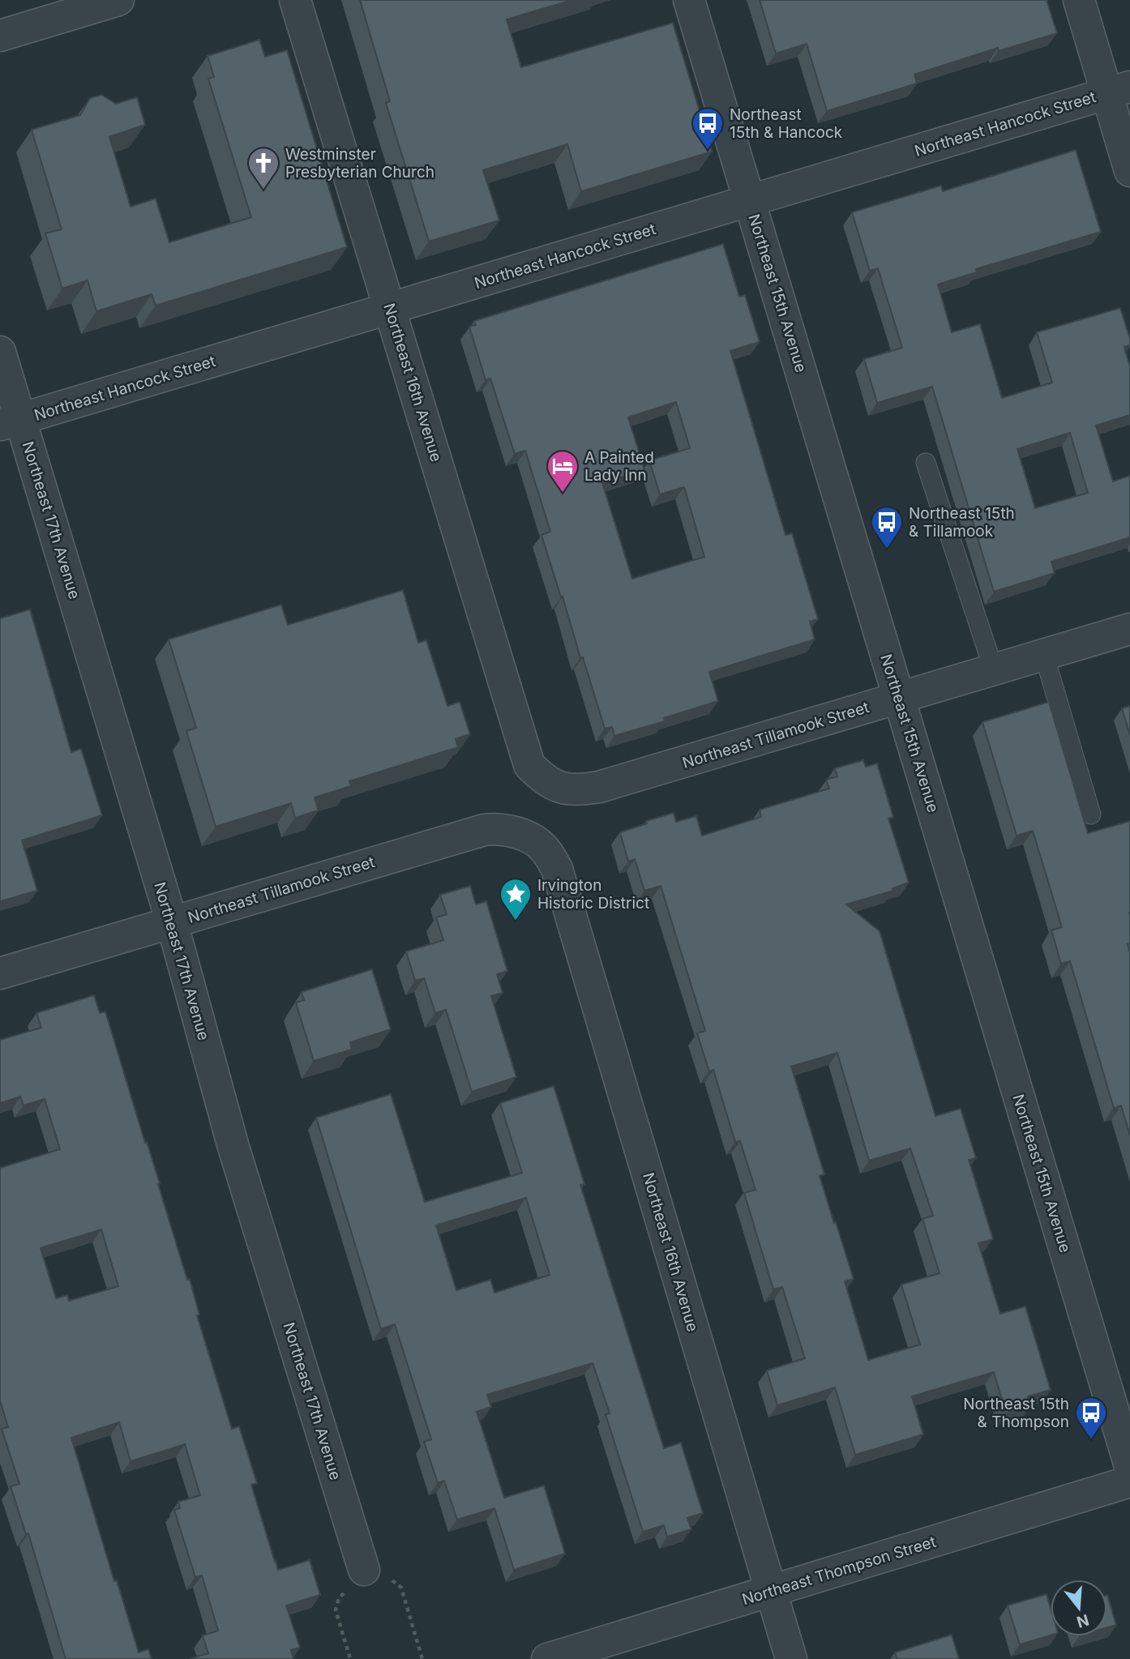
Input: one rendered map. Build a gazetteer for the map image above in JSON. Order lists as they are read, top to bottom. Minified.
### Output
{"streets":{"street":["Northeast Hancock Street","Northeast 15th Avenue","Northeast 16th Avenue","Northeast 17th Avenue","Northeast Tillamook Street","Northeast Thompson Street"]},"crossings":[["Northeast Hancock Street","Northeast 15th Avenue"],["Northeast Hancock Street","Northeast 16th Avenue"],["Northeast Hancock Street","Northeast 17th Avenue"],["Northeast 15th Avenue","Northeast Tillamook Street"],["Northeast 16th Avenue","Northeast Tillamook Street"],["Northeast 16th Avenue","Northeast Thompson Street"],["Northeast 17th Avenue","Northeast Tillamook Street"]],"places":{"bus stop":["Northeast 15th & Hancock","Northeast 15th & Tillamook","Northeast 15th & Thompson"],"church":["Westminster Presbyterian Church"],"hotel":["A Painted Lady Inn"],"place":["Irvington Historic District"]},"north":"bottom"}
